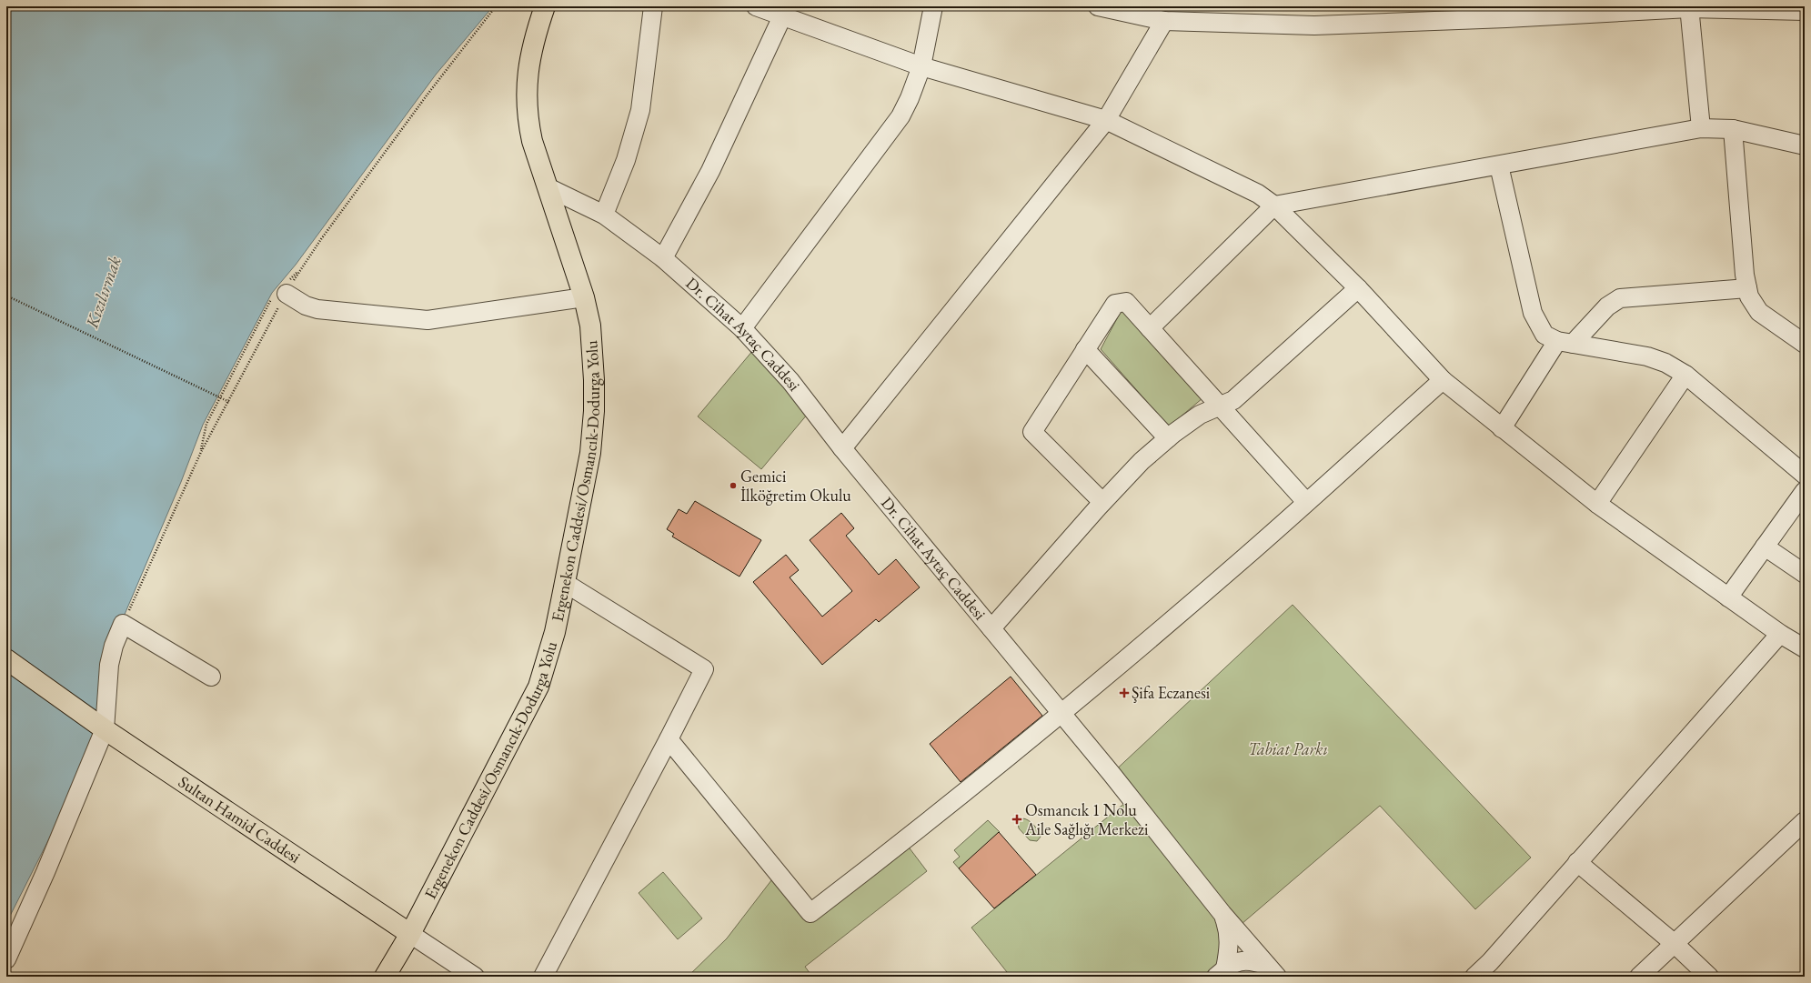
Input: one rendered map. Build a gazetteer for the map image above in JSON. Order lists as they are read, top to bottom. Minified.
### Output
{"streets":{"main road":["Ergenekon Caddesi/Osmancık-Dodurga Yolu","Sultan Hamid Caddesi"],"street":["Dr. Cihat Aytaç Caddesi"]},"crossings":[["Dr. Cihat Aytaç Caddesi","Ergenekon Caddesi/Osmancık-Dodurga Yolu"],["Ergenekon Caddesi/Osmancık-Dodurga Yolu","Sultan Hamid Caddesi"]],"water":["Kızılırmak"],"parks":["Tabiat Parkı"],"places":{"other":["Gemici İlköğretim Okulu"],"health":["Şifa Eczanesi","Osmancık 1 Nolu Aile Sağlığı Merkezi"]}}
